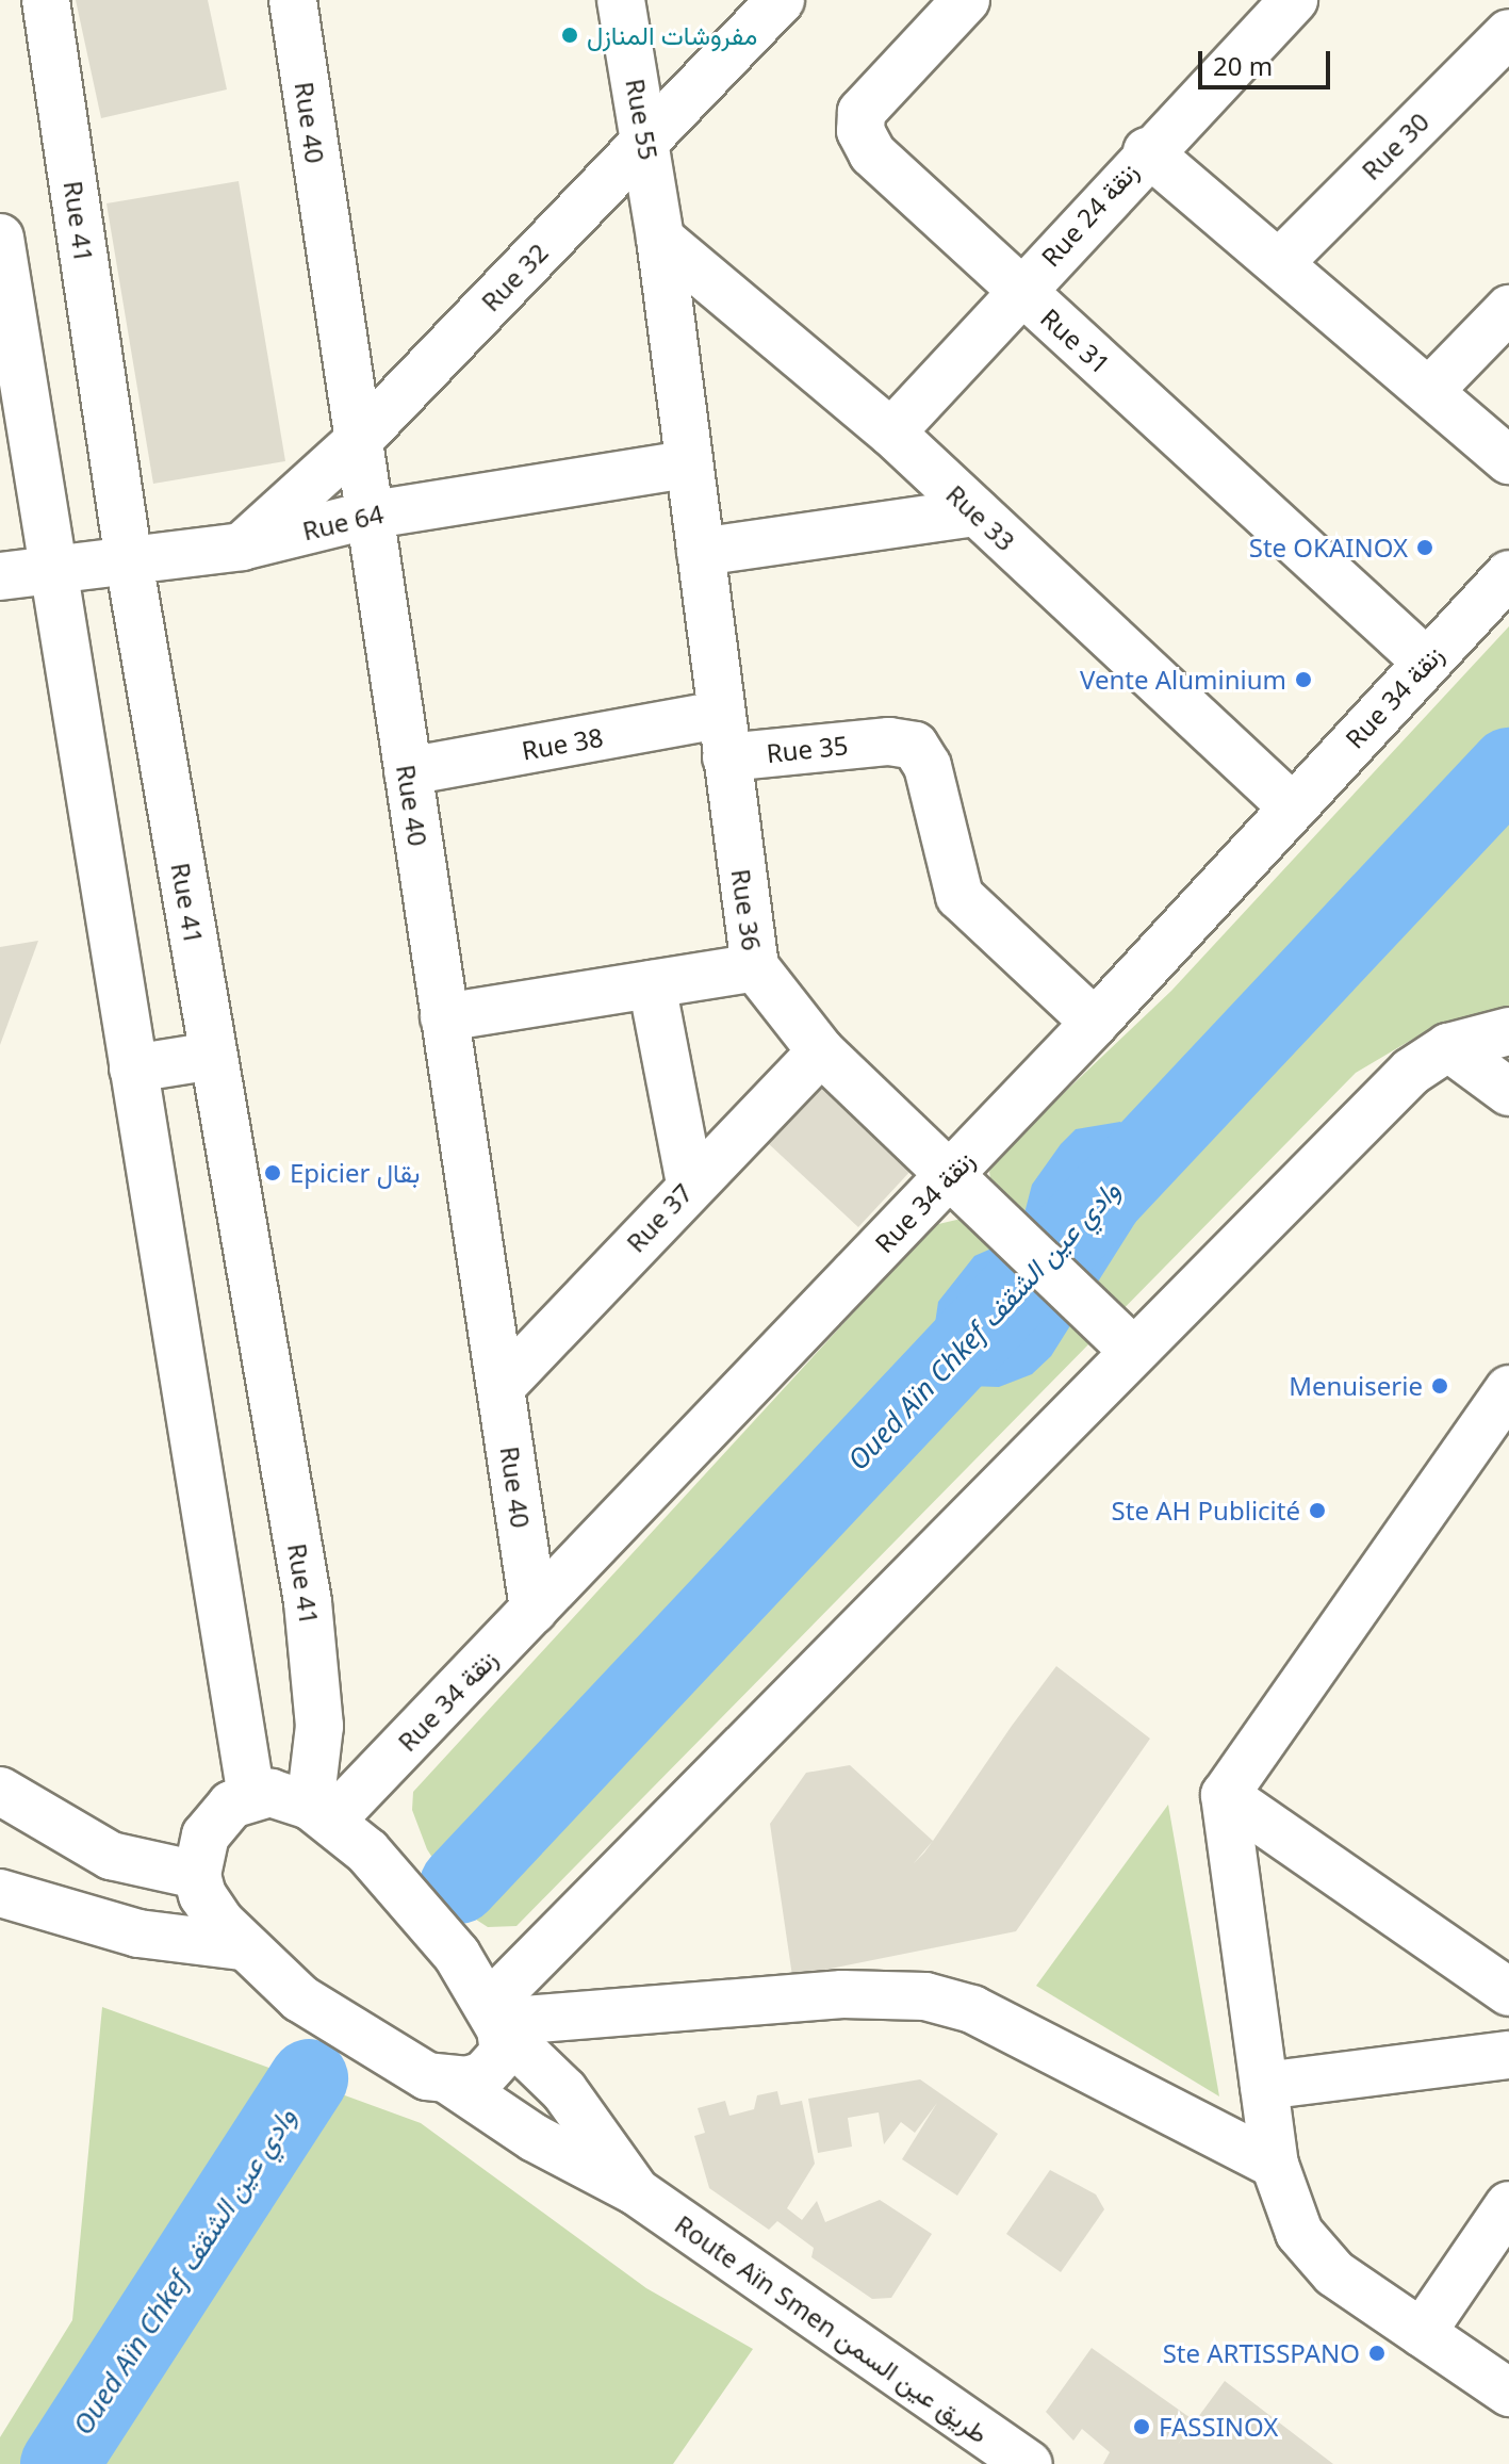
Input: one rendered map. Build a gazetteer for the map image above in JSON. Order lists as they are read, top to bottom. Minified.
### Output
{"streets":{"street":["Rue 55","Rue 40","Rue 30","Rue 24 زنقة","Rue 41","Rue 32","Rue 31","Rue 33","Rue 64","Rue 34 زنقة","Rue 38","Rue 35","Rue 36","Rue 37","Route Aïn Smen طريق عين السمن"]},"crossings":[["Rue 55","Rue 32"],["Rue 55","Rue 33"],["Rue 55","Rue 36"],["Rue 40","Rue 32"],["Rue 40","Rue 64"],["Rue 40","Rue 34 زنقة"],["Rue 40","Rue 38"],["Rue 40","Rue 37"],["Rue 24 زنقة","Rue 31"],["Rue 24 زنقة","Rue 33"],["Rue 41","Rue 64"],["Rue 41","Rue 34 زنقة"],["Rue 41","Route Aïn Smen طريق عين السمن"],["Rue 32","Rue 64"],["Rue 31","Rue 34 زنقة"],["Rue 33","Rue 34 زنقة"],["Rue 33","Rue 36"],["Rue 64","Rue 36"],["Rue 34 زنقة","Rue 35"],["Rue 34 زنقة","Rue 36"],["Rue 34 زنقة","Route Aïn Smen طريق عين السمن"],["Rue 38","Rue 35"],["Rue 38","Rue 36"],["Rue 35","Rue 36"],["Rue 36","Rue 37"]],"water":["Oued Aïn Chkef وادي عين الشقف"],"places":["مفروشات المنازل","Ste OKAINOX","Vente Aluminium","Epicier بقال","Menuiserie","Ste AH Publicité","Ste ARTISSPANO","FASSINOX"],"scale_bar":"20 m"}
